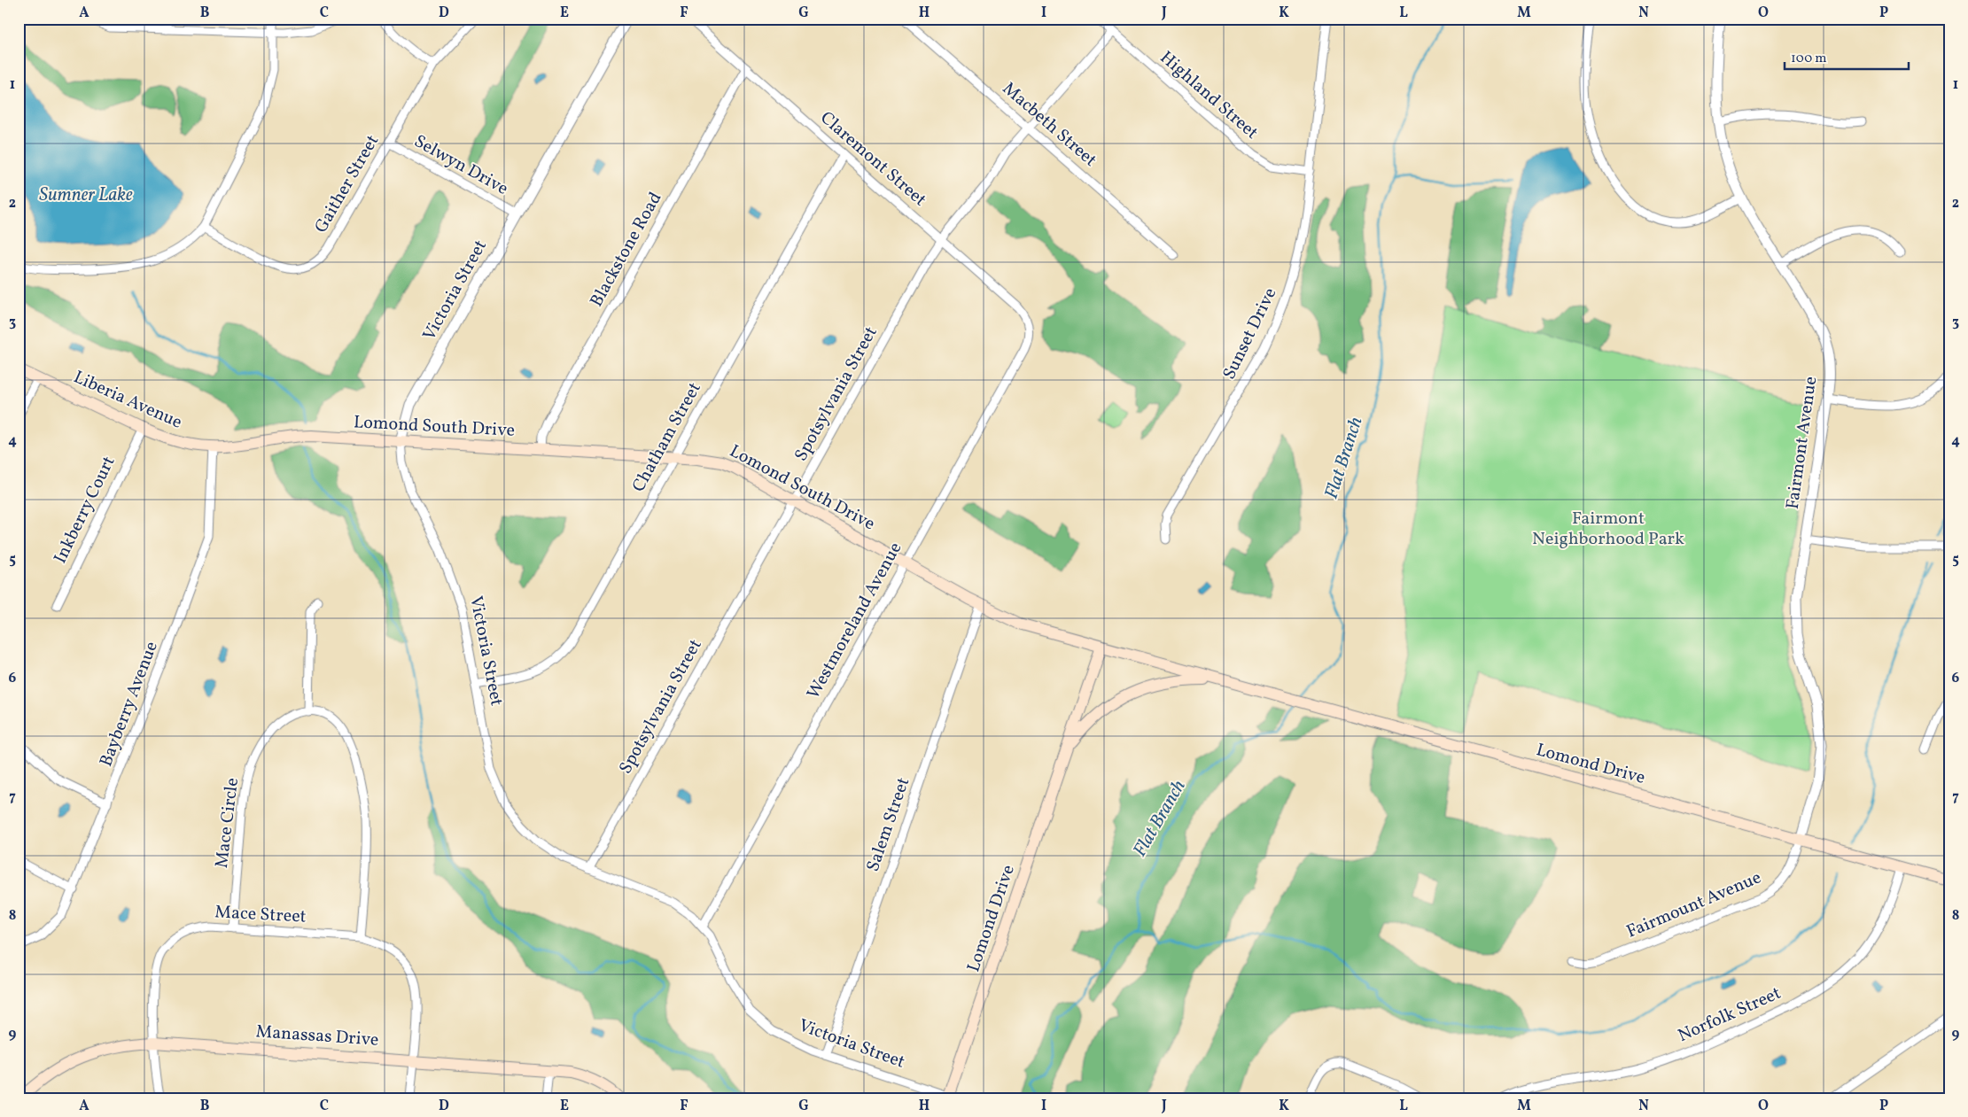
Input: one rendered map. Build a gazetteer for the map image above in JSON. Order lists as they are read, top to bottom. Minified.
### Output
{"streets":{"main road":["Liberia Avenue","Lomond South Drive","Lomond Drive","Manassas Drive"],"street":["Highland Street","Macbeth Street","Claremont Street","Selwyn Drive","Gaither Street","Blackstone Road","Victoria Street","Sunset Drive","Spotsylvania Street","Chatham Street","Fairmont Avenue","Inkberry Court","Westmoreland Avenue","Bayberry Avenue","Mace Circle","Salem Street","Fairmount Avenue","Mace Street","Norfolk Street"]},"crossings":[["Highland Street","Sunset Drive"],["Highland Street","Spotsylvania Street"],["Macbeth Street","Spotsylvania Street"],["Claremont Street","Blackstone Road"],["Claremont Street","Spotsylvania Street"],["Claremont Street","Chatham Street"],["Claremont Street","Westmoreland Avenue"],["Selwyn Drive","Gaither Street"],["Selwyn Drive","Victoria Street"],["Blackstone Road","Lomond South Drive"],["Victoria Street","Spotsylvania Street"],["Victoria Street","Lomond South Drive"],["Victoria Street","Chatham Street"],["Victoria Street","Westmoreland Avenue"],["Victoria Street","Lomond Drive"],["Victoria Street","Salem Street"],["Spotsylvania Street","Lomond South Drive"],["Liberia Avenue","Lomond South Drive"],["Liberia Avenue","Inkberry Court"],["Liberia Avenue","Bayberry Avenue"],["Lomond South Drive","Chatham Street"],["Lomond South Drive","Westmoreland Avenue"],["Lomond South Drive","Lomond Drive"],["Lomond South Drive","Salem Street"],["Fairmont Avenue","Lomond Drive"],["Fairmont Avenue","Fairmount Avenue"],["Lomond Drive","Fairmount Avenue"],["Lomond Drive","Norfolk Street"],["Mace Circle","Mace Street"],["Mace Street","Manassas Drive"]],"water":["Sumner Lake","Flat Branch"],"parks":["Fairmont Neighborhood Park"],"scale_bar":"100 m","grid":{"columns":["A","B","C","D","E","F","G","H","I","J","K","L","M","N","O","P"],"rows":["1","2","3","4","5","6","7","8","9"]}}
